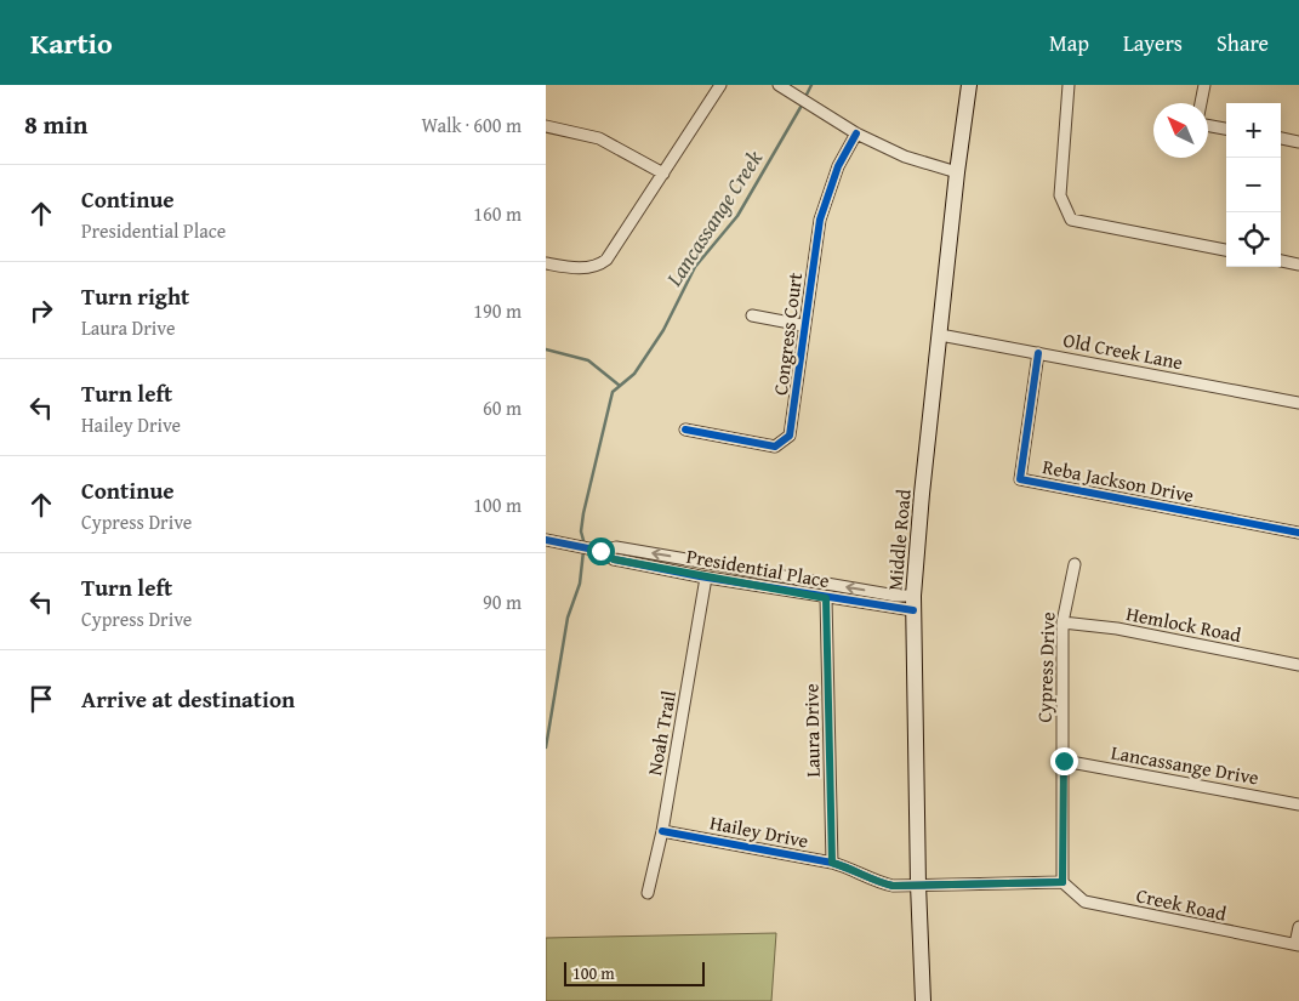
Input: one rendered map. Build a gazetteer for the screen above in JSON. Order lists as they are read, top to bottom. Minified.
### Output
{"streets":{"main road":["Middle Road"],"street":["Congress Court","Old Creek Lane","Reba Jackson Drive","Presidential Place","Hemlock Road","Cypress Drive","Laura Drive","Noah Trail","Lancassange Drive","Hailey Drive","Creek Road"]},"crossings":[["Old Creek Lane","Reba Jackson Drive"],["Old Creek Lane","Middle Road"],["Middle Road","Presidential Place"],["Middle Road","Hailey Drive"],["Presidential Place","Laura Drive"],["Presidential Place","Noah Trail"],["Hemlock Road","Cypress Drive"],["Cypress Drive","Lancassange Drive"],["Cypress Drive","Creek Road"],["Laura Drive","Hailey Drive"],["Noah Trail","Hailey Drive"]],"water":["Lancassange Creek"],"scale_bar":"100 m","north":"top left","page":{"header":"Kartio","nav":["Map","Layers","Share"],"heading":["8 min","Walk · 600 m"],"map_buttons":["+","−"],"list":[["Continue","Presidential Place","160 m"],["Turn right","Laura Drive","190 m"],["Turn left","Hailey Drive","60 m"],["Continue","Cypress Drive","100 m"],["Turn left","Cypress Drive","90 m"],"Arrive at destination"],"scale":"100 m"}}
